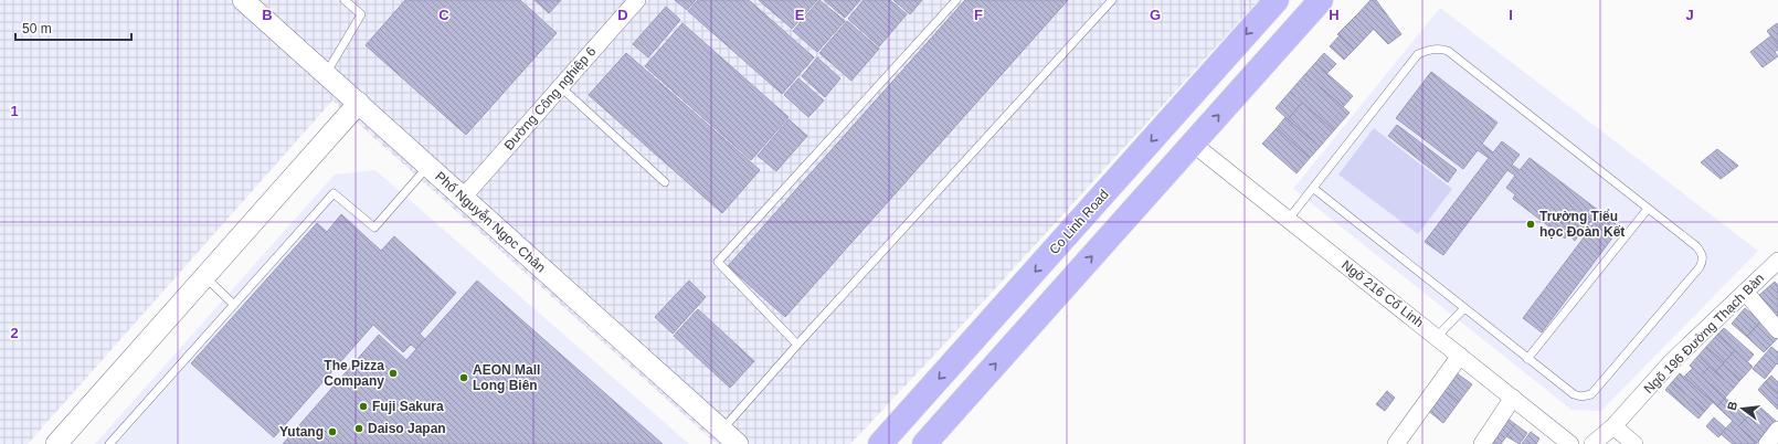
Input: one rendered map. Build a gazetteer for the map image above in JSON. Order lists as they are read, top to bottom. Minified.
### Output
{"streets":{"main road":["Co Linh Road"],"street":["Đường Công nghiệp 6","Phố Nguyễn Ngọc Chân","Ngõ 216 Cổ Linh","Ngõ 196 Đường Thạch Bàn"]},"crossings":[["Đường Công nghiệp 6","Phố Nguyễn Ngọc Chân"]],"places":["Trường Tiểu học Đoàn Kết","The Pizza Company","AEON Mall Long Biên","Fuji Sakura","Daiso Japan","Yutang"],"scale_bar":"50 m","north":"left","grid":{"columns":["B","C","D","E","F","G","H","I","J"],"rows":["1","2"]}}
